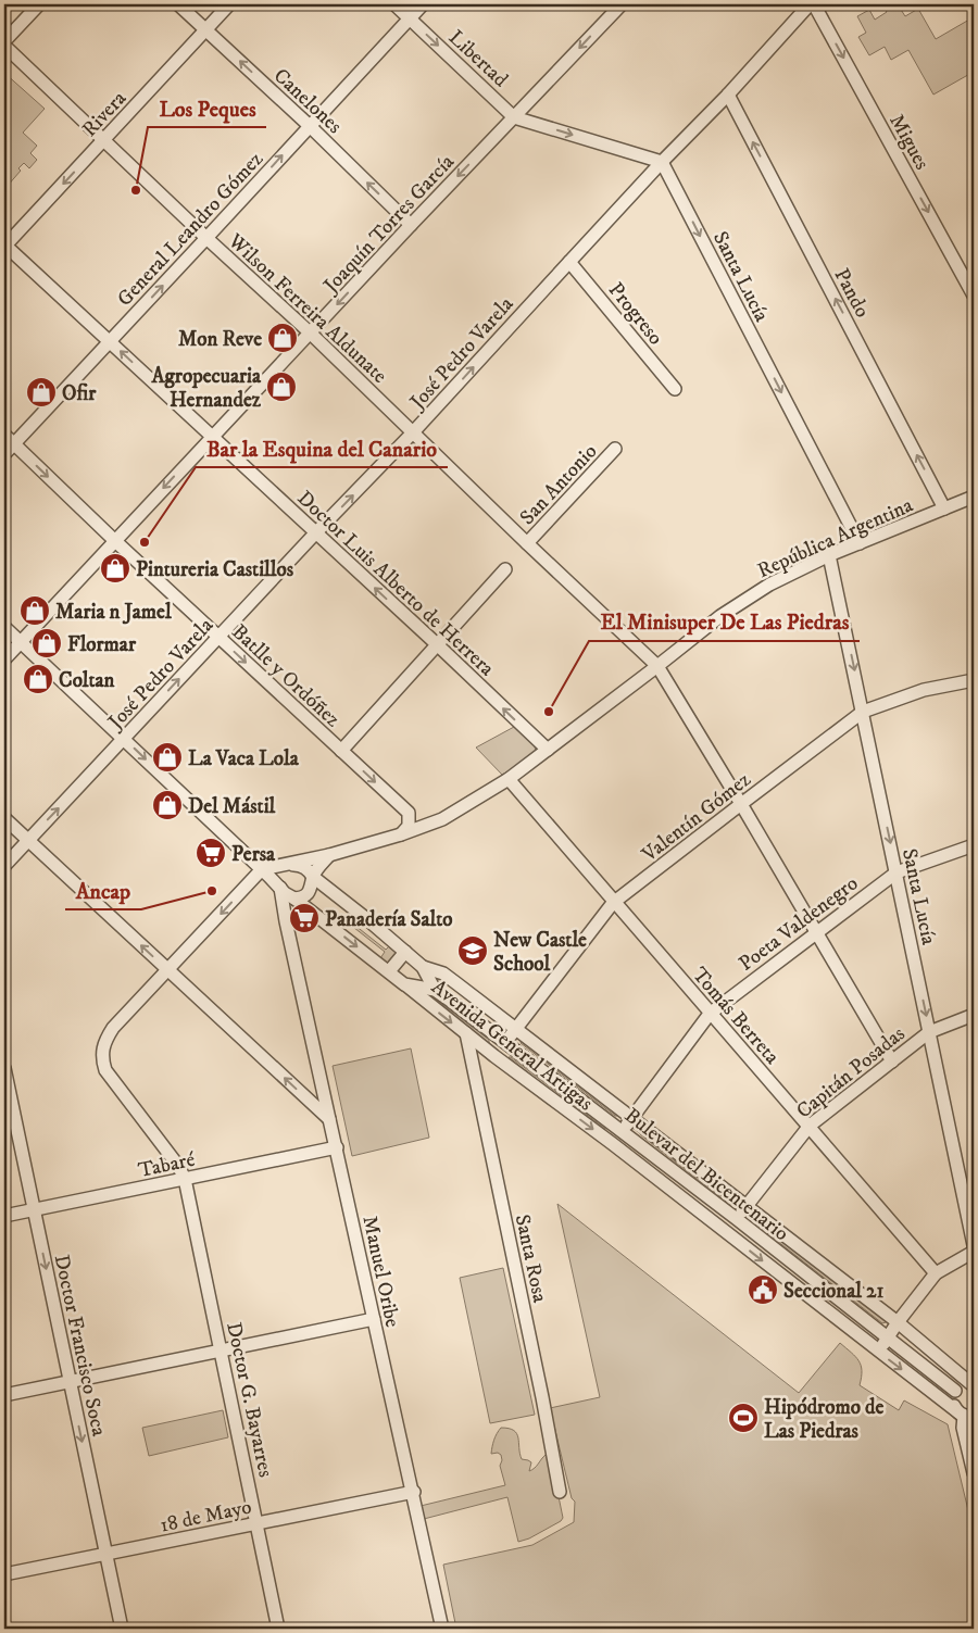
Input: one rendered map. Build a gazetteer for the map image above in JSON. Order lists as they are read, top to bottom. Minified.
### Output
{"streets":{"street":["Libertad","Canelones","Rivera","Migues","Joaquín Torres García","General Leandro Gómez","Santa Lucía","Pando","Wilson Ferreira Aldunate","Progreso","José Pedro Varela","San Antonio","República Argentina","Doctor Luis Alberto de Herrera","Batlle y Ordóñez","Valentín Gómez","Poeta Valdenegro","Tomás Berreta","Avenida General Artigas","Capitán Posadas","Tabaré","Bulevar del Bicentenario","Santa Rosa","Manuel Oribe","Doctor Francisco Soca","Doctor G. Bayarres","18 de Mayo"]},"crossings":[["Libertad","Joaquín Torres García"],["Libertad","General Leandro Gómez"],["Canelones","Rivera"],["Canelones","Joaquín Torres García"],["Canelones","General Leandro Gómez"],["Rivera","Wilson Ferreira Aldunate"],["Rivera","Doctor Luis Alberto de Herrera"],["Joaquín Torres García","Wilson Ferreira Aldunate"],["Joaquín Torres García","Doctor Luis Alberto de Herrera"],["Joaquín Torres García","Batlle y Ordóñez"],["General Leandro Gómez","Wilson Ferreira Aldunate"],["General Leandro Gómez","Doctor Luis Alberto de Herrera"],["General Leandro Gómez","Batlle y Ordóñez"],["Santa Lucía","José Pedro Varela"],["Santa Lucía","República Argentina"],["Santa Lucía","Valentín Gómez"],["Santa Lucía","Poeta Valdenegro"],["Santa Lucía","Capitán Posadas"],["Pando","José Pedro Varela"],["Pando","República Argentina"],["Wilson Ferreira Aldunate","José Pedro Varela"],["Wilson Ferreira Aldunate","San Antonio"],["Wilson Ferreira Aldunate","República Argentina"],["Wilson Ferreira Aldunate","Valentín Gómez"],["Wilson Ferreira Aldunate","Poeta Valdenegro"],["Wilson Ferreira Aldunate","Capitán Posadas"],["Progreso","José Pedro Varela"],["José Pedro Varela","Doctor Luis Alberto de Herrera"],["José Pedro Varela","Batlle y Ordóñez"],["República Argentina","Doctor Luis Alberto de Herrera"],["República Argentina","Batlle y Ordóñez"],["República Argentina","Tomás Berreta"],["República Argentina","Bulevar del Bicentenario"],["Valentín Gómez","Tomás Berreta"],["Valentín Gómez","Avenida General Artigas"],["Valentín Gómez","Bulevar del Bicentenario"],["Poeta Valdenegro","Tomás Berreta"],["Poeta Valdenegro","Avenida General Artigas"],["Poeta Valdenegro","Bulevar del Bicentenario"],["Tomás Berreta","Capitán Posadas"],["Avenida General Artigas","Capitán Posadas"],["Avenida General Artigas","Bulevar del Bicentenario"],["Avenida General Artigas","Santa Rosa"],["Capitán Posadas","Bulevar del Bicentenario"],["Tabaré","Manuel Oribe"],["Tabaré","Doctor Francisco Soca"],["Tabaré","Doctor G. Bayarres"],["Manuel Oribe","18 de Mayo"],["Doctor Francisco Soca","18 de Mayo"],["Doctor G. Bayarres","18 de Mayo"]],"one_way":["Libertad","Canelones","Rivera","Migues","Joaquín Torres García","General Leandro Gómez","Santa Lucía","Pando","José Pedro Varela","Doctor Luis Alberto de Herrera","Batlle y Ordóñez","Doctor Francisco Soca"],"places":{"other":["Los Peques","Bar la Esquina del Canario","El Minisuper De Las Piedras","Ancap"],"shop":["Mon Reve","Agropecuaria Hernandez","Ofir","Pintureria Castillos","Maria n Jamel","Flormar","Coltan","La Vaca Lola","Del Mástil"],"supermarket":["Persa","Panadería Salto"],"school or university":["New Castle School"],"public building":["Seccional 21"],"sports":["Hipódromo de Las Piedras"]}}
